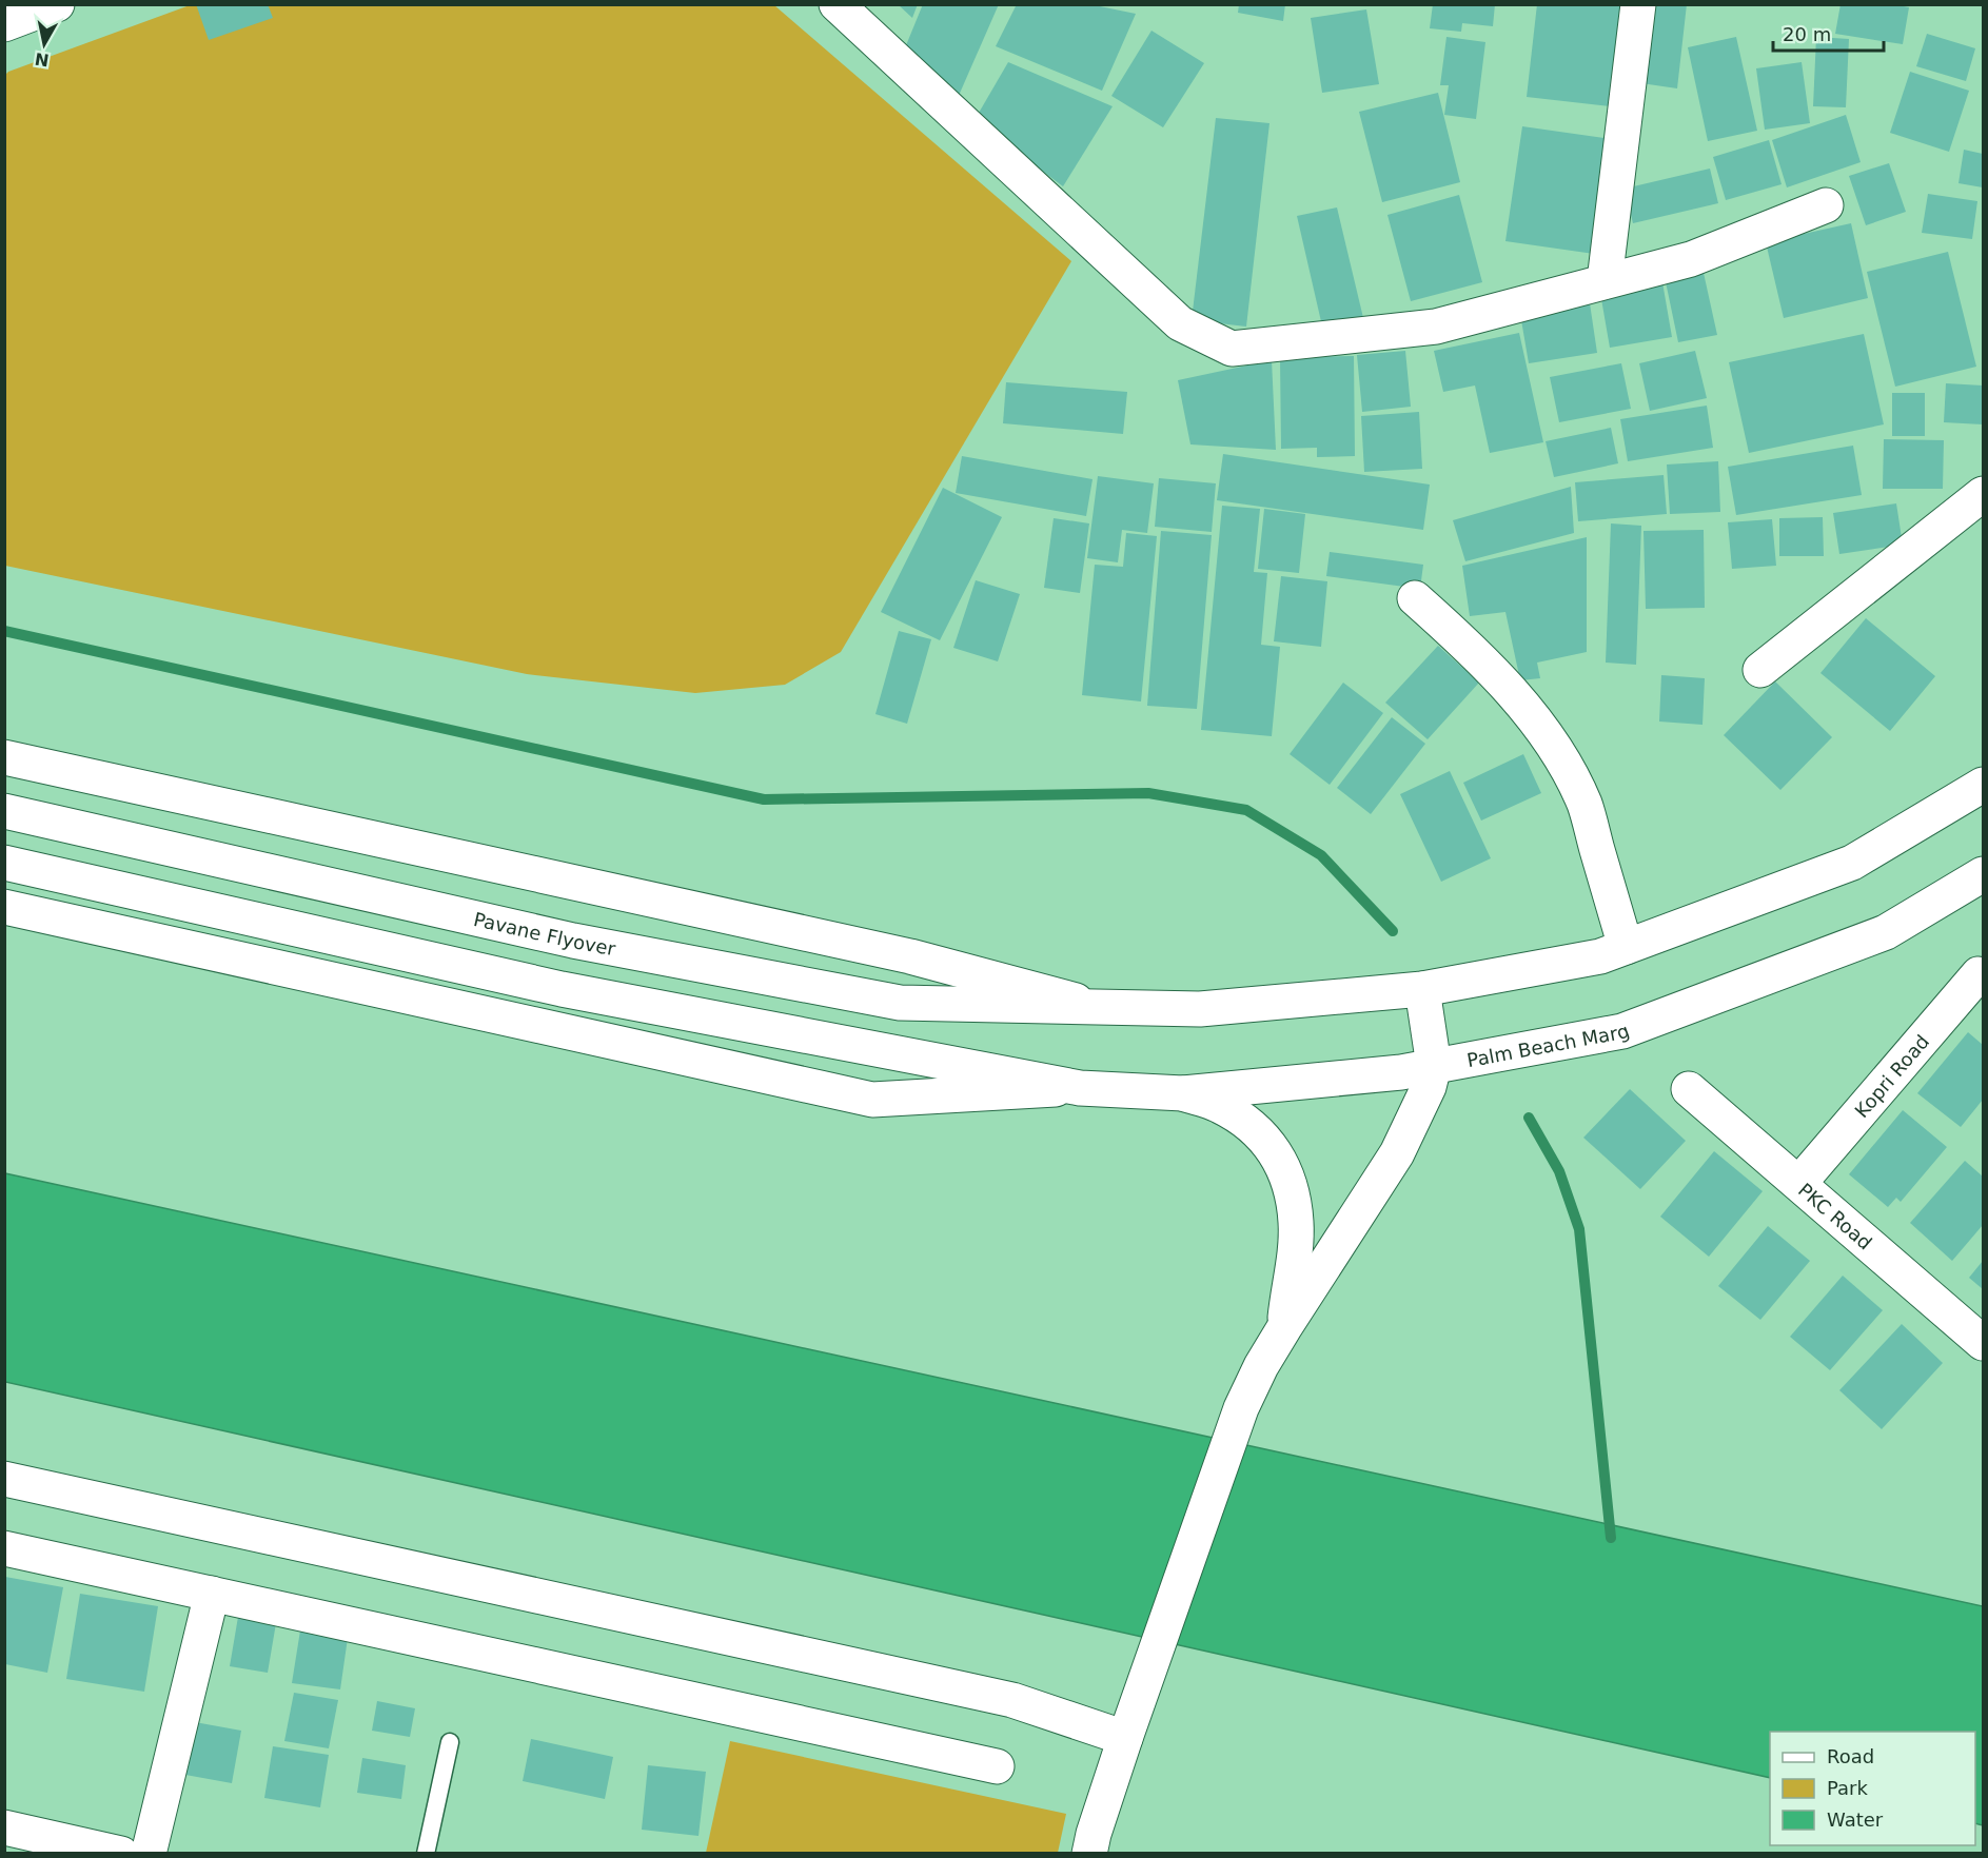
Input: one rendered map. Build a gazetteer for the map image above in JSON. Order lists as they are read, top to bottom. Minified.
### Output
{"streets":{"street":["Pavane Flyover","Palm Beach Marg","Kopri Road","PKC Road"]},"crossings":[["Kopri Road","PKC Road"]],"legend":["Road","Park","Water"],"scale_bar":"20 m","north":"bottom"}
